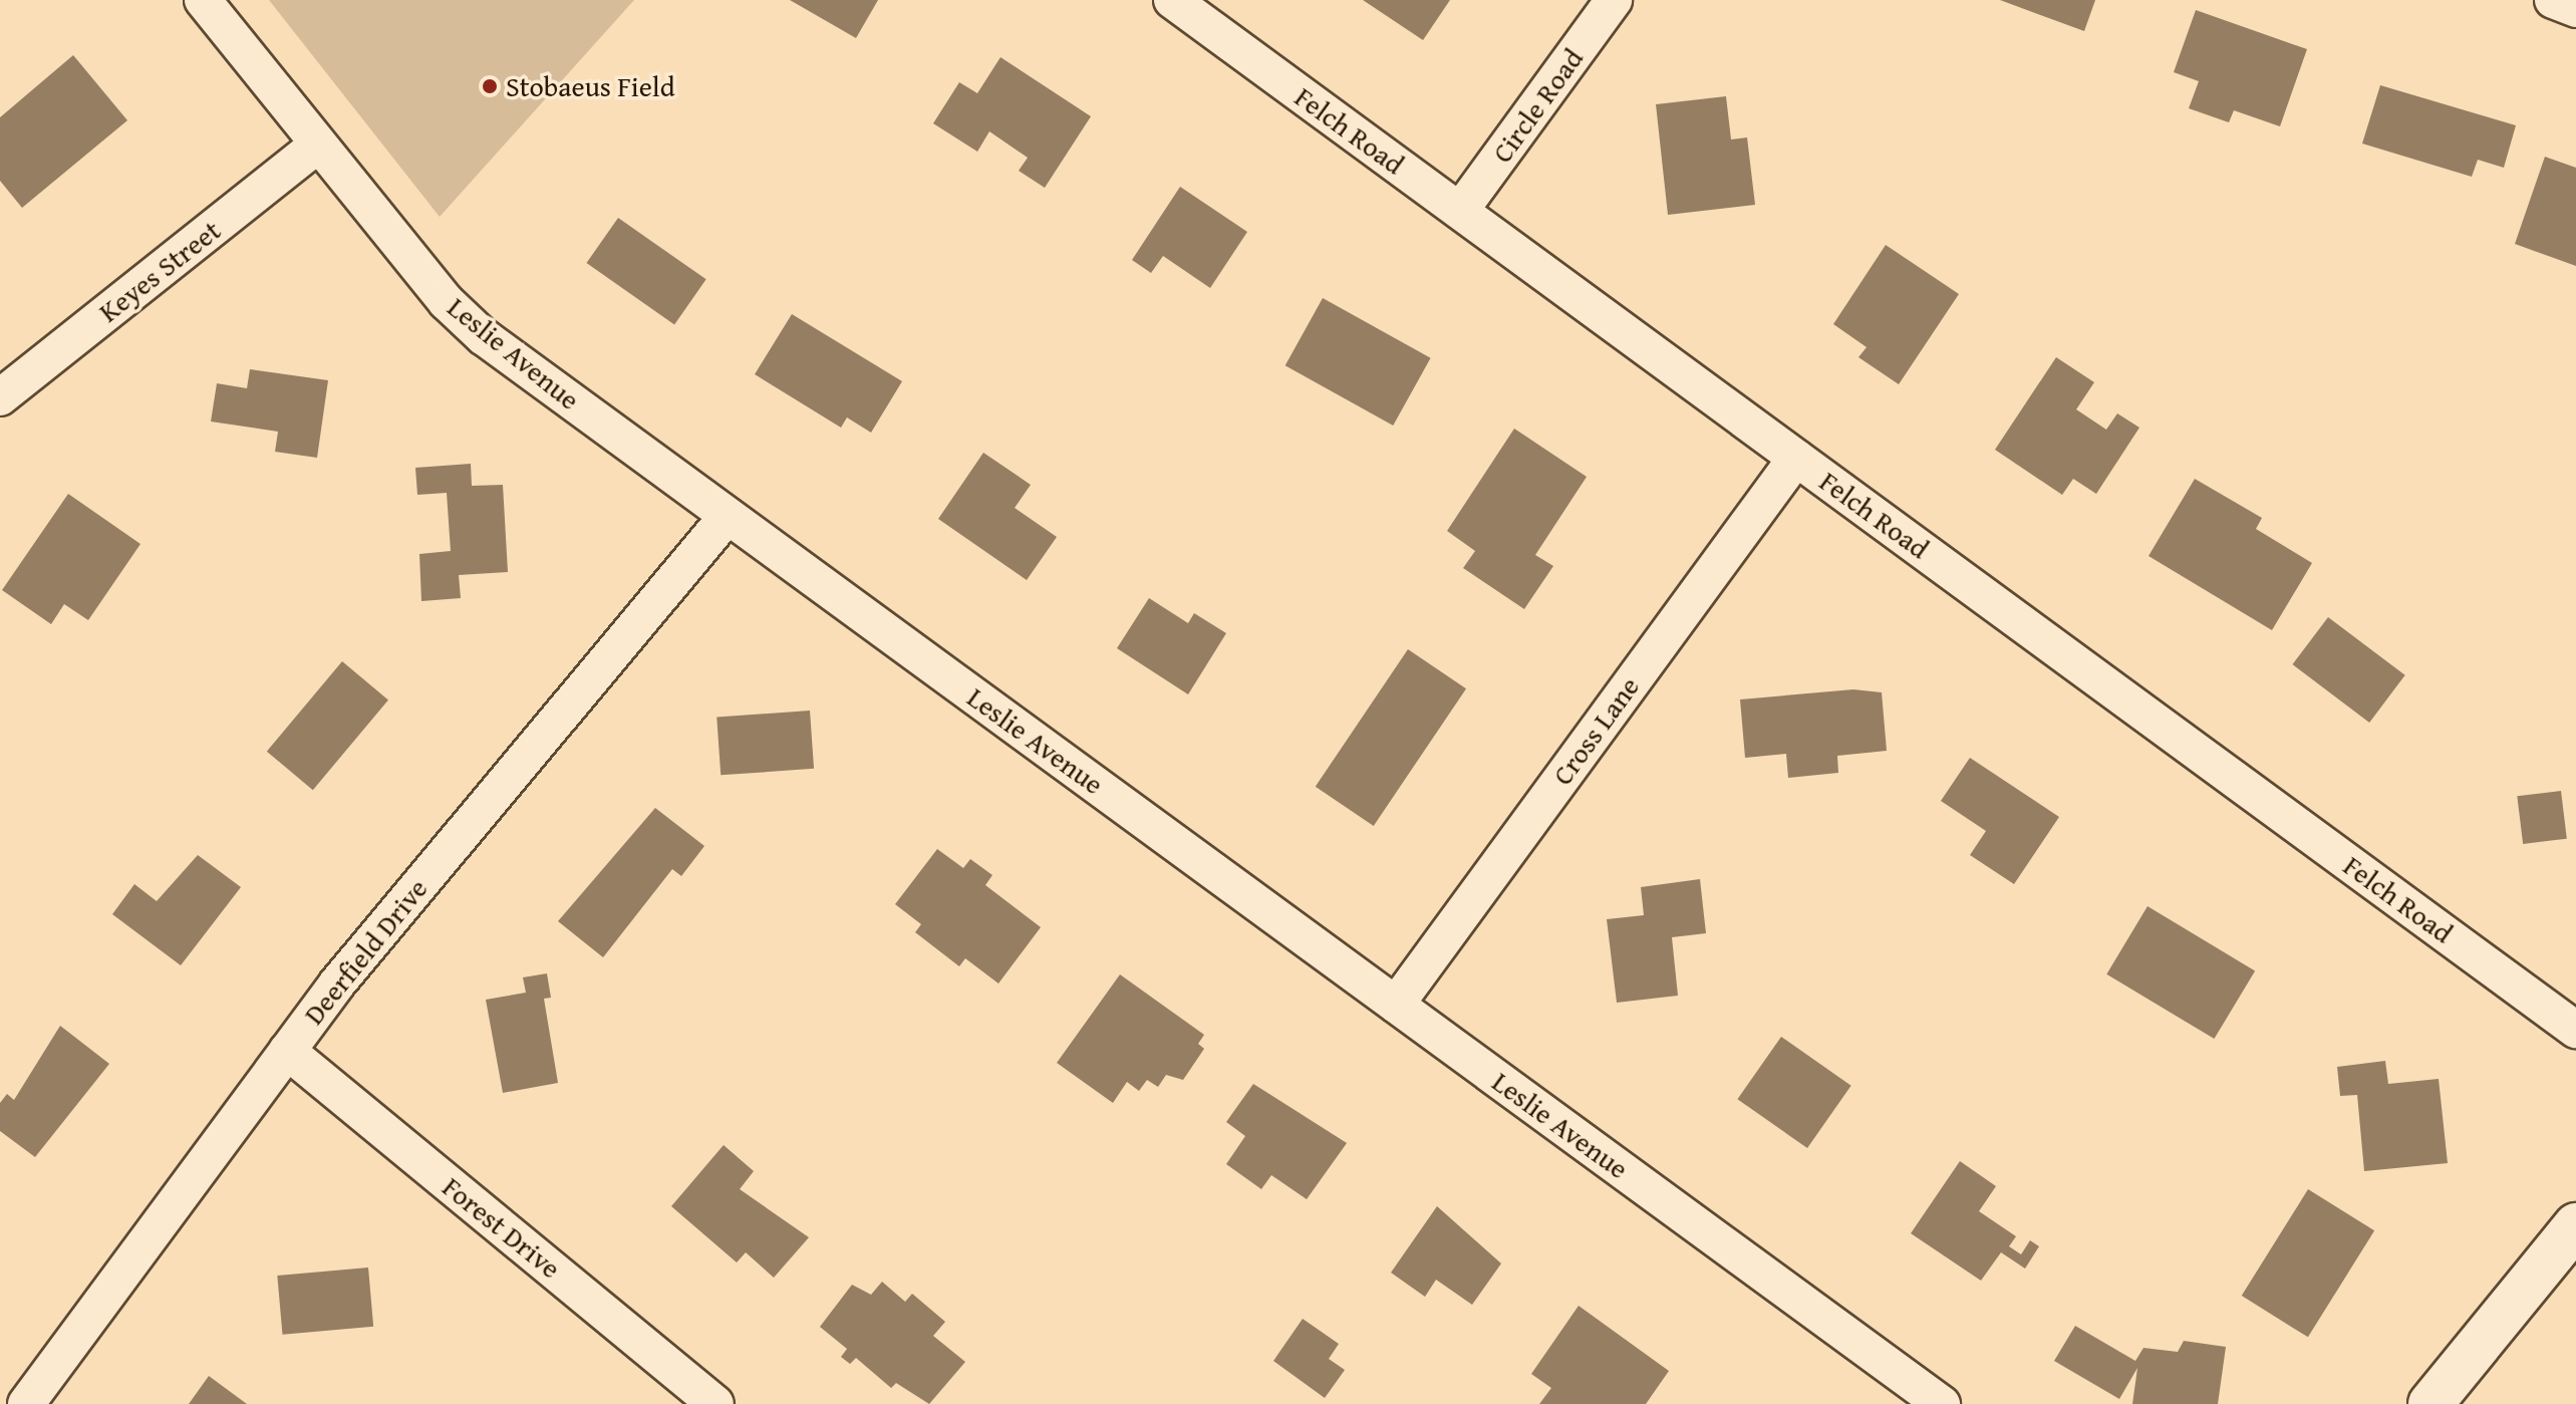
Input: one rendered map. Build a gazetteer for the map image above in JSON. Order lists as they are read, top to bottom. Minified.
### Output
{"streets":{"street":["Circle Road","Felch Road","Keyes Street","Leslie Avenue","Cross Lane","Deerfield Drive","Forest Drive"]},"crossings":[["Circle Road","Felch Road"],["Felch Road","Cross Lane"],["Keyes Street","Leslie Avenue"],["Leslie Avenue","Cross Lane"],["Leslie Avenue","Deerfield Drive"],["Deerfield Drive","Forest Drive"]],"places":["Stobaeus Field"]}
